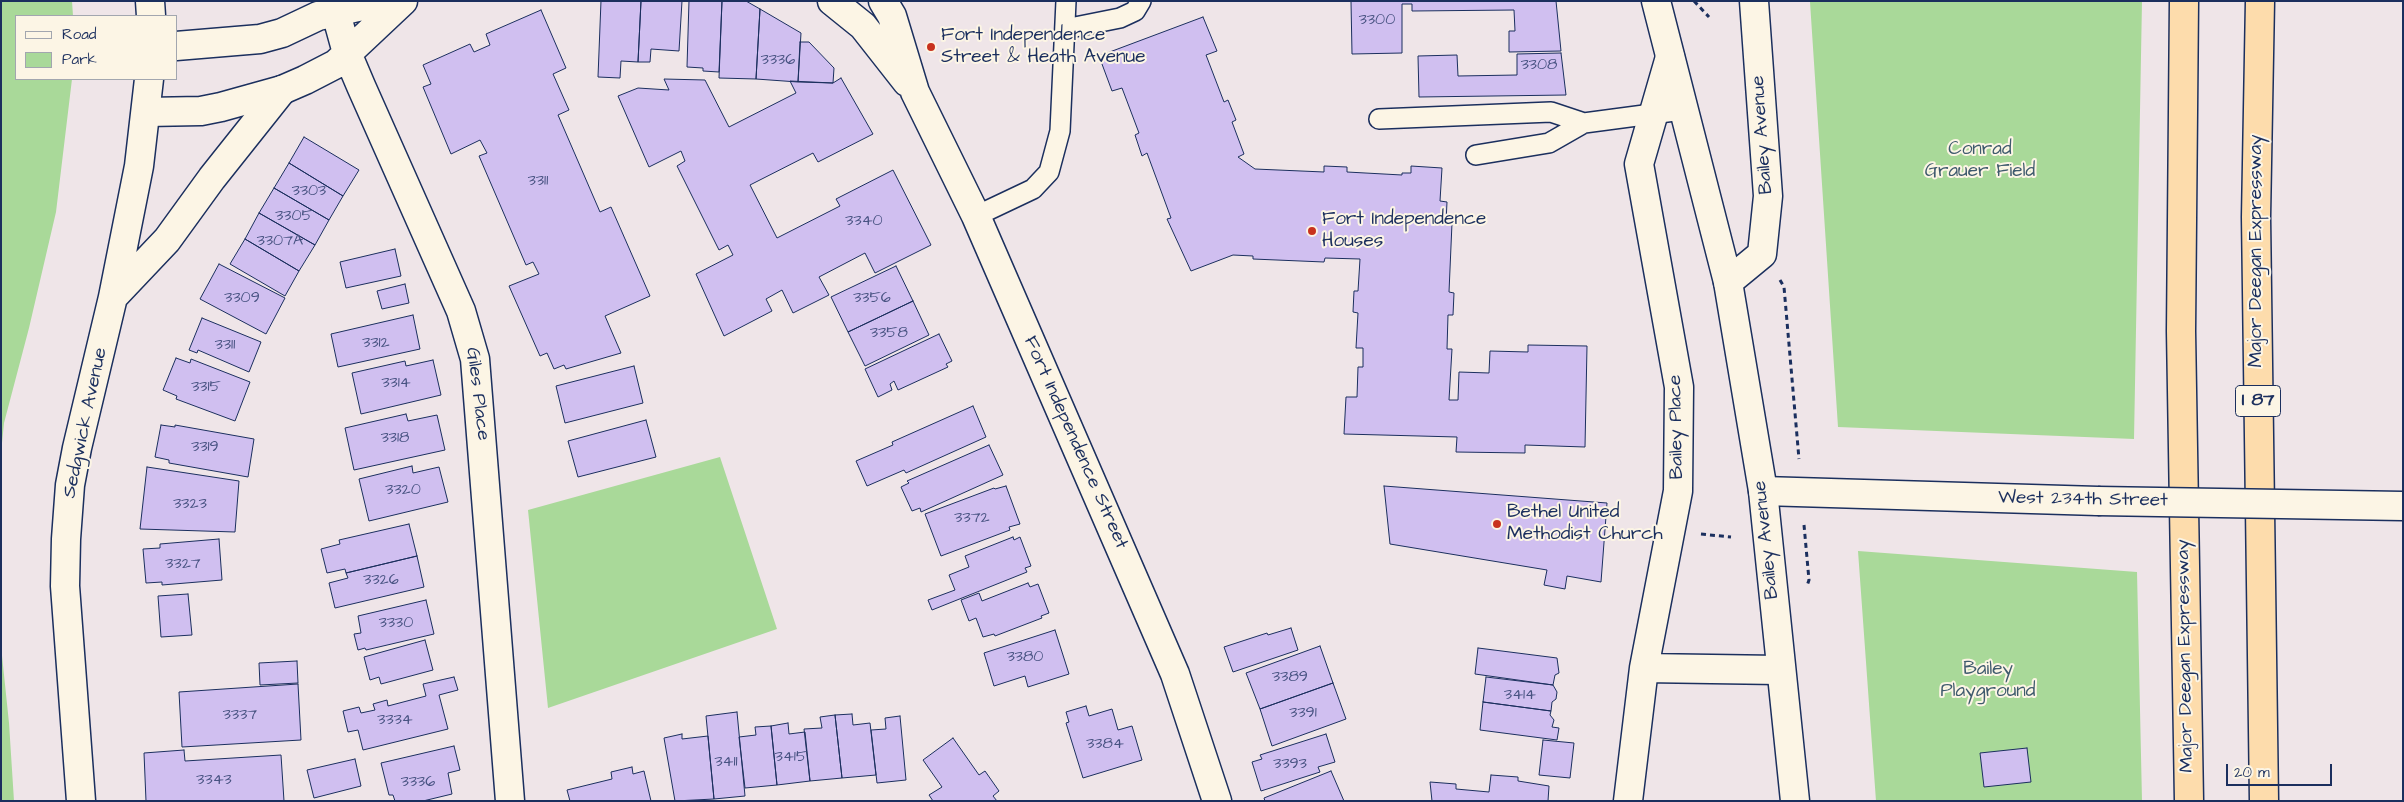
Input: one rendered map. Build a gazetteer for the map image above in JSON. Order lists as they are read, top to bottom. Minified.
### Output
{"streets":{"highway":["Major Deegan Expressway","I 87"],"street":["Bailey Avenue","Giles Place","Sedgwick Avenue","Bailey Place","Fort Independence Street","West 234th Street"]},"crossings":[["Bailey Avenue","Bailey Place"],["Bailey Avenue","West 234th Street"]],"parks":["Conrad Grauer Field","Bailey Playground"],"places":["Fort Independence Street & Heath Avenue","Fort Independence Houses","Bethel United Methodist Church"],"house_numbers":["3300","3336","3308","3311","3303","3305","3340","3307A","3309","3356","3358","3312","3311","3314","3315","3318","3319","3320","3323","3372","3327","3326","3330","3380","3389","3414","3391","3337","3334","3384","3415","3411","3393","3343","3336"],"legend":["Road","Park"],"scale_bar":"20 m"}
